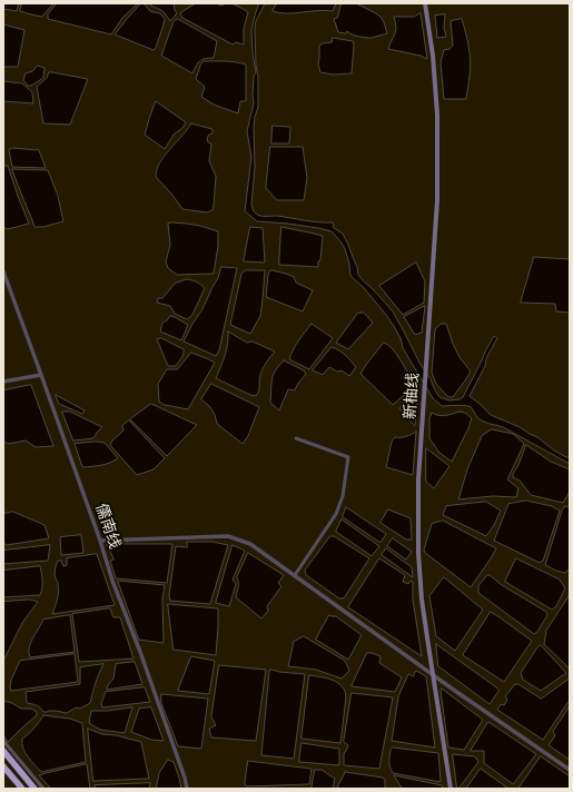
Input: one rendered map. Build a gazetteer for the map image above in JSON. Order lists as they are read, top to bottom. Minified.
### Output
{"streets":{"main road":["新柚线"],"street":["儒南线"]}}
